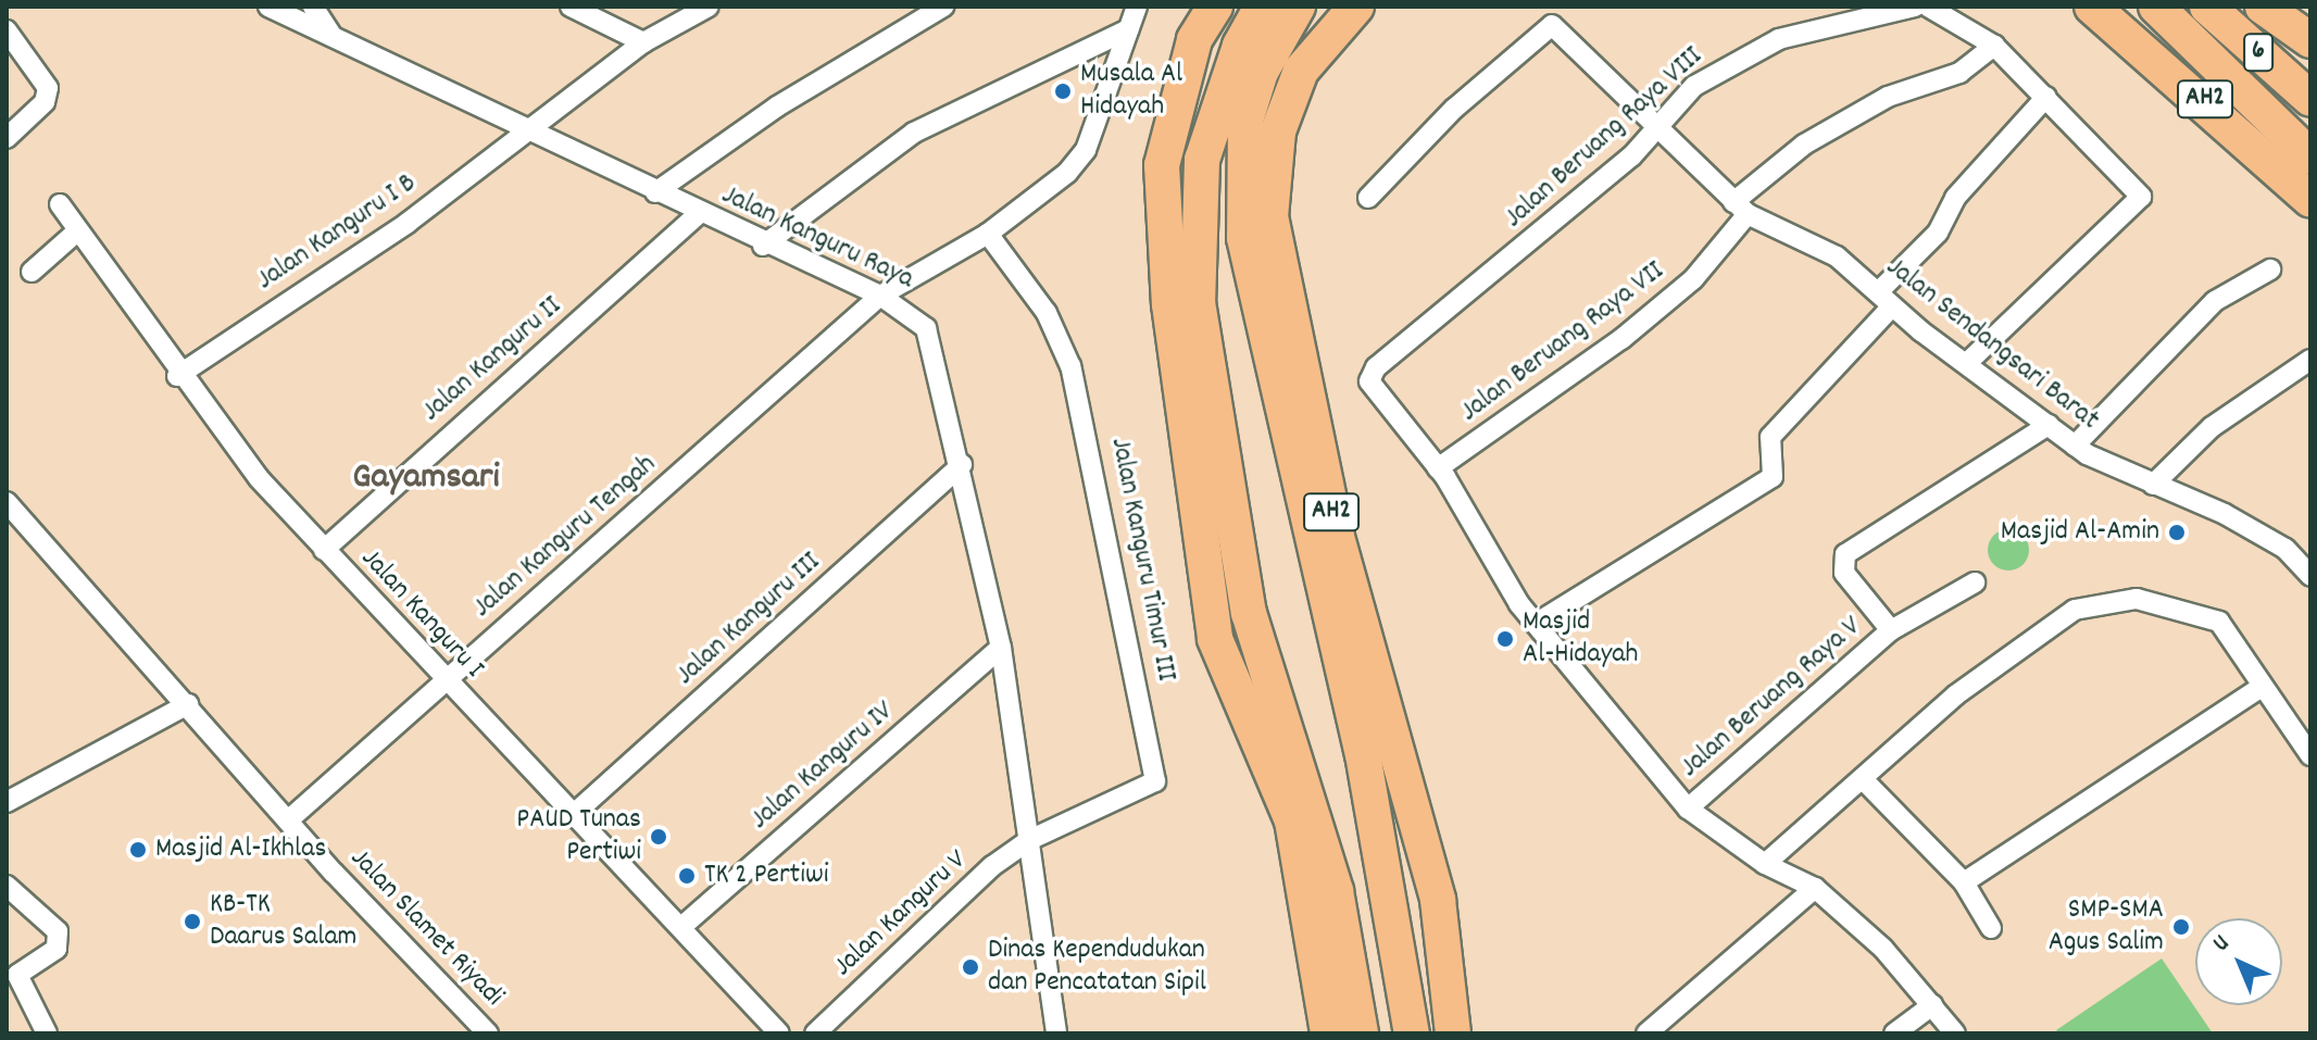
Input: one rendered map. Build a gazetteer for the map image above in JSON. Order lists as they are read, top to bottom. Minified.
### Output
{"streets":{"highway":["6","AH2"],"street":["Jalan Beruang Raya VIII","Jalan Kanguru I B","Jalan Kanguru Raya","Jalan Beruang Raya VII","Jalan Sendangsari Barat","Jalan Kanguru II","Jalan Kanguru Tengah","Jalan Kanguru Timur III","Jalan Kanguru I","Jalan Kanguru III","Jalan Beruang Raya V","Jalan Kanguru IV","Jalan Kanguru V","Jalan Slamet Riyadi"]},"crossings":[["Jalan Beruang Raya VIII","Jalan Beruang Raya VII"],["Jalan Beruang Raya VIII","Jalan Sendangsari Barat"],["Jalan Kanguru I B","Jalan Kanguru Raya"],["Jalan Kanguru I B","Jalan Kanguru I"],["Jalan Kanguru Raya","Jalan Kanguru II"],["Jalan Kanguru Raya","Jalan Kanguru Tengah"],["Jalan Kanguru Raya","Jalan Kanguru Timur III"],["Jalan Kanguru Raya","Jalan Kanguru III"],["Jalan Kanguru Raya","Jalan Kanguru IV"],["Jalan Kanguru Raya","Jalan Kanguru V"],["Jalan Beruang Raya VII","Jalan Sendangsari Barat"],["Jalan Sendangsari Barat","Jalan Beruang Raya V"],["Jalan Kanguru II","Jalan Kanguru I"],["Jalan Kanguru Tengah","Jalan Kanguru Timur III"],["Jalan Kanguru Tengah","Jalan Kanguru I"],["Jalan Kanguru Tengah","Jalan Slamet Riyadi"],["Jalan Kanguru Timur III","Jalan Kanguru V"],["Jalan Kanguru I","Jalan Kanguru III"],["Jalan Kanguru I","Jalan Kanguru IV"]],"districts":["Gayamsari"],"places":["Musala Al Hidayah","Masjid Al-Amin","Masjid Al-Hidayah","PAUD Tunas Pertiwi","Masjid Al-Ikhlas","TK 2 Pertiwi","KB-TK Daarus Salam","SMP-SMA Agus Salim","Dinas Kependudukan dan Pencatatan Sipil"],"north":"top left"}
